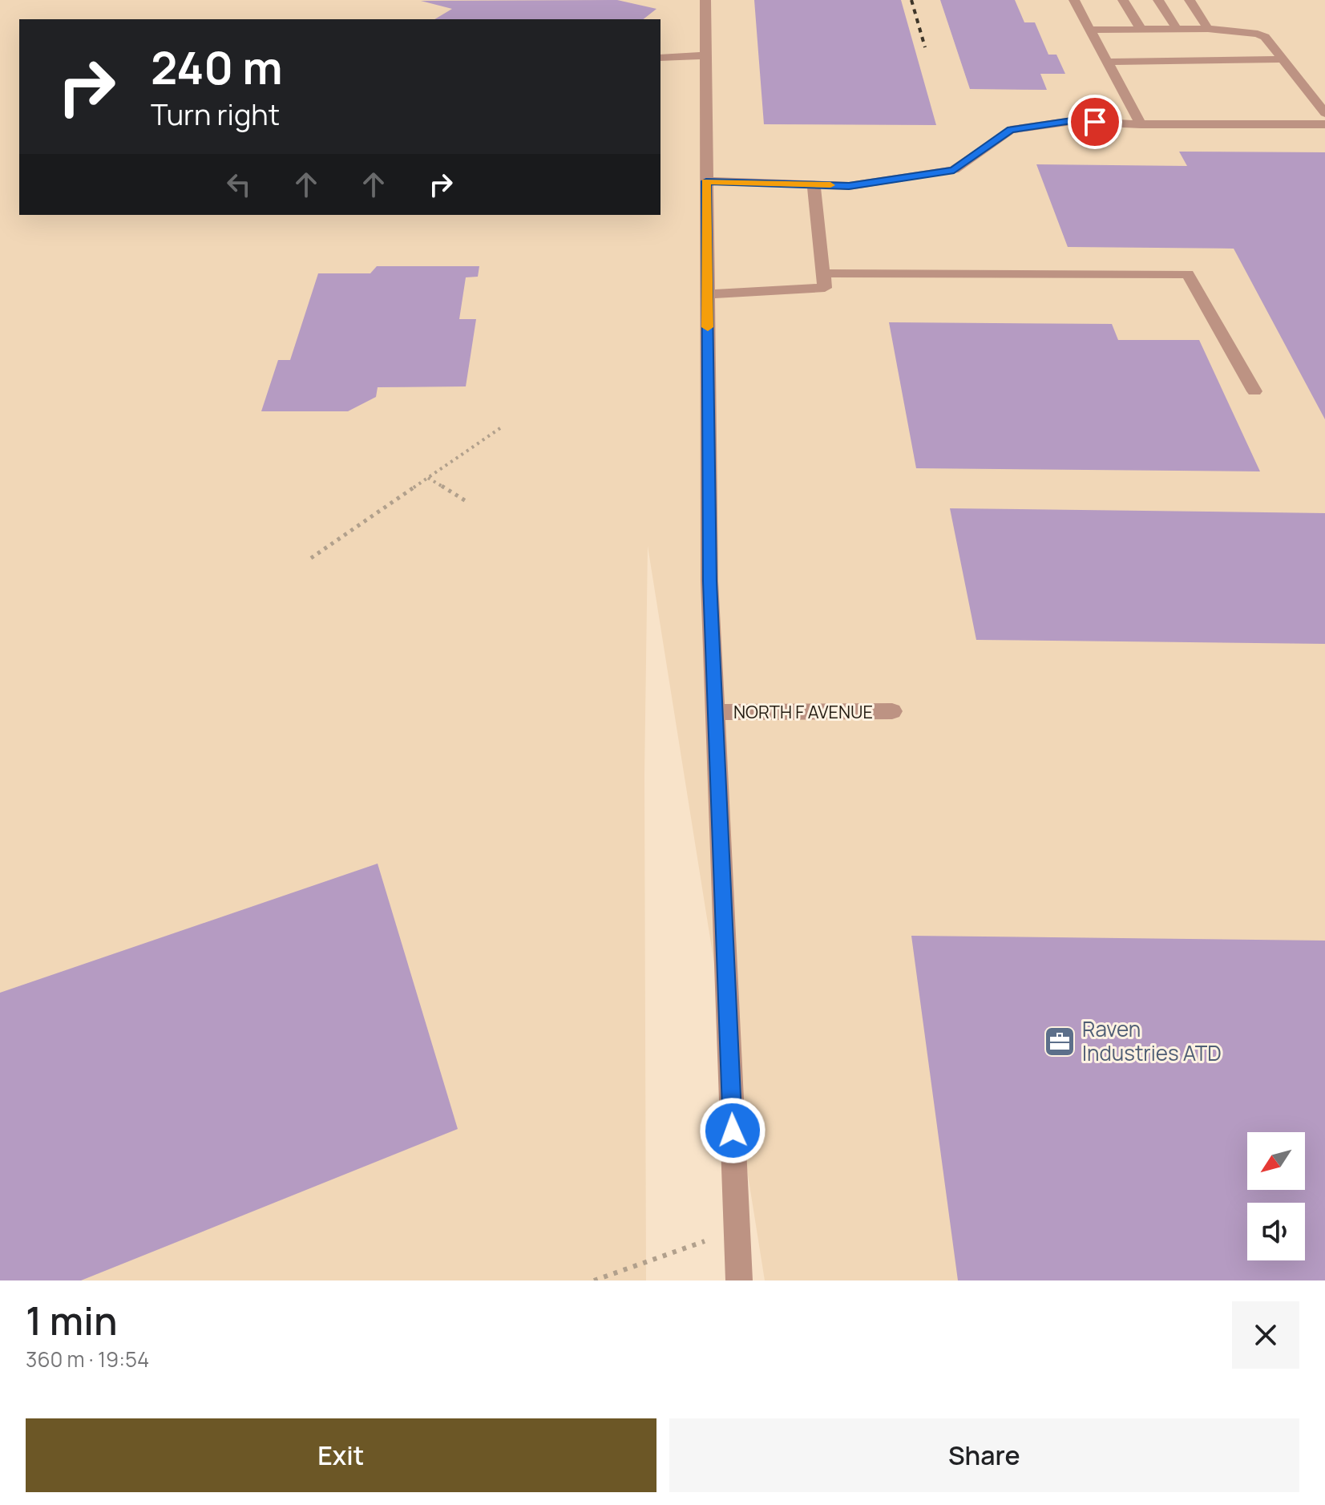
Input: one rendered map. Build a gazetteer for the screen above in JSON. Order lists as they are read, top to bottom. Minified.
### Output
{"streets":{"street":["NORTH F AVENUE"]},"places":{"office":["Raven Industries ATD"]},"north":"bottom left","page":{"turn":["240 m","Turn right"],"heading":["1 min","360 m · 19:54"],"buttons":["Exit","Share"]}}
